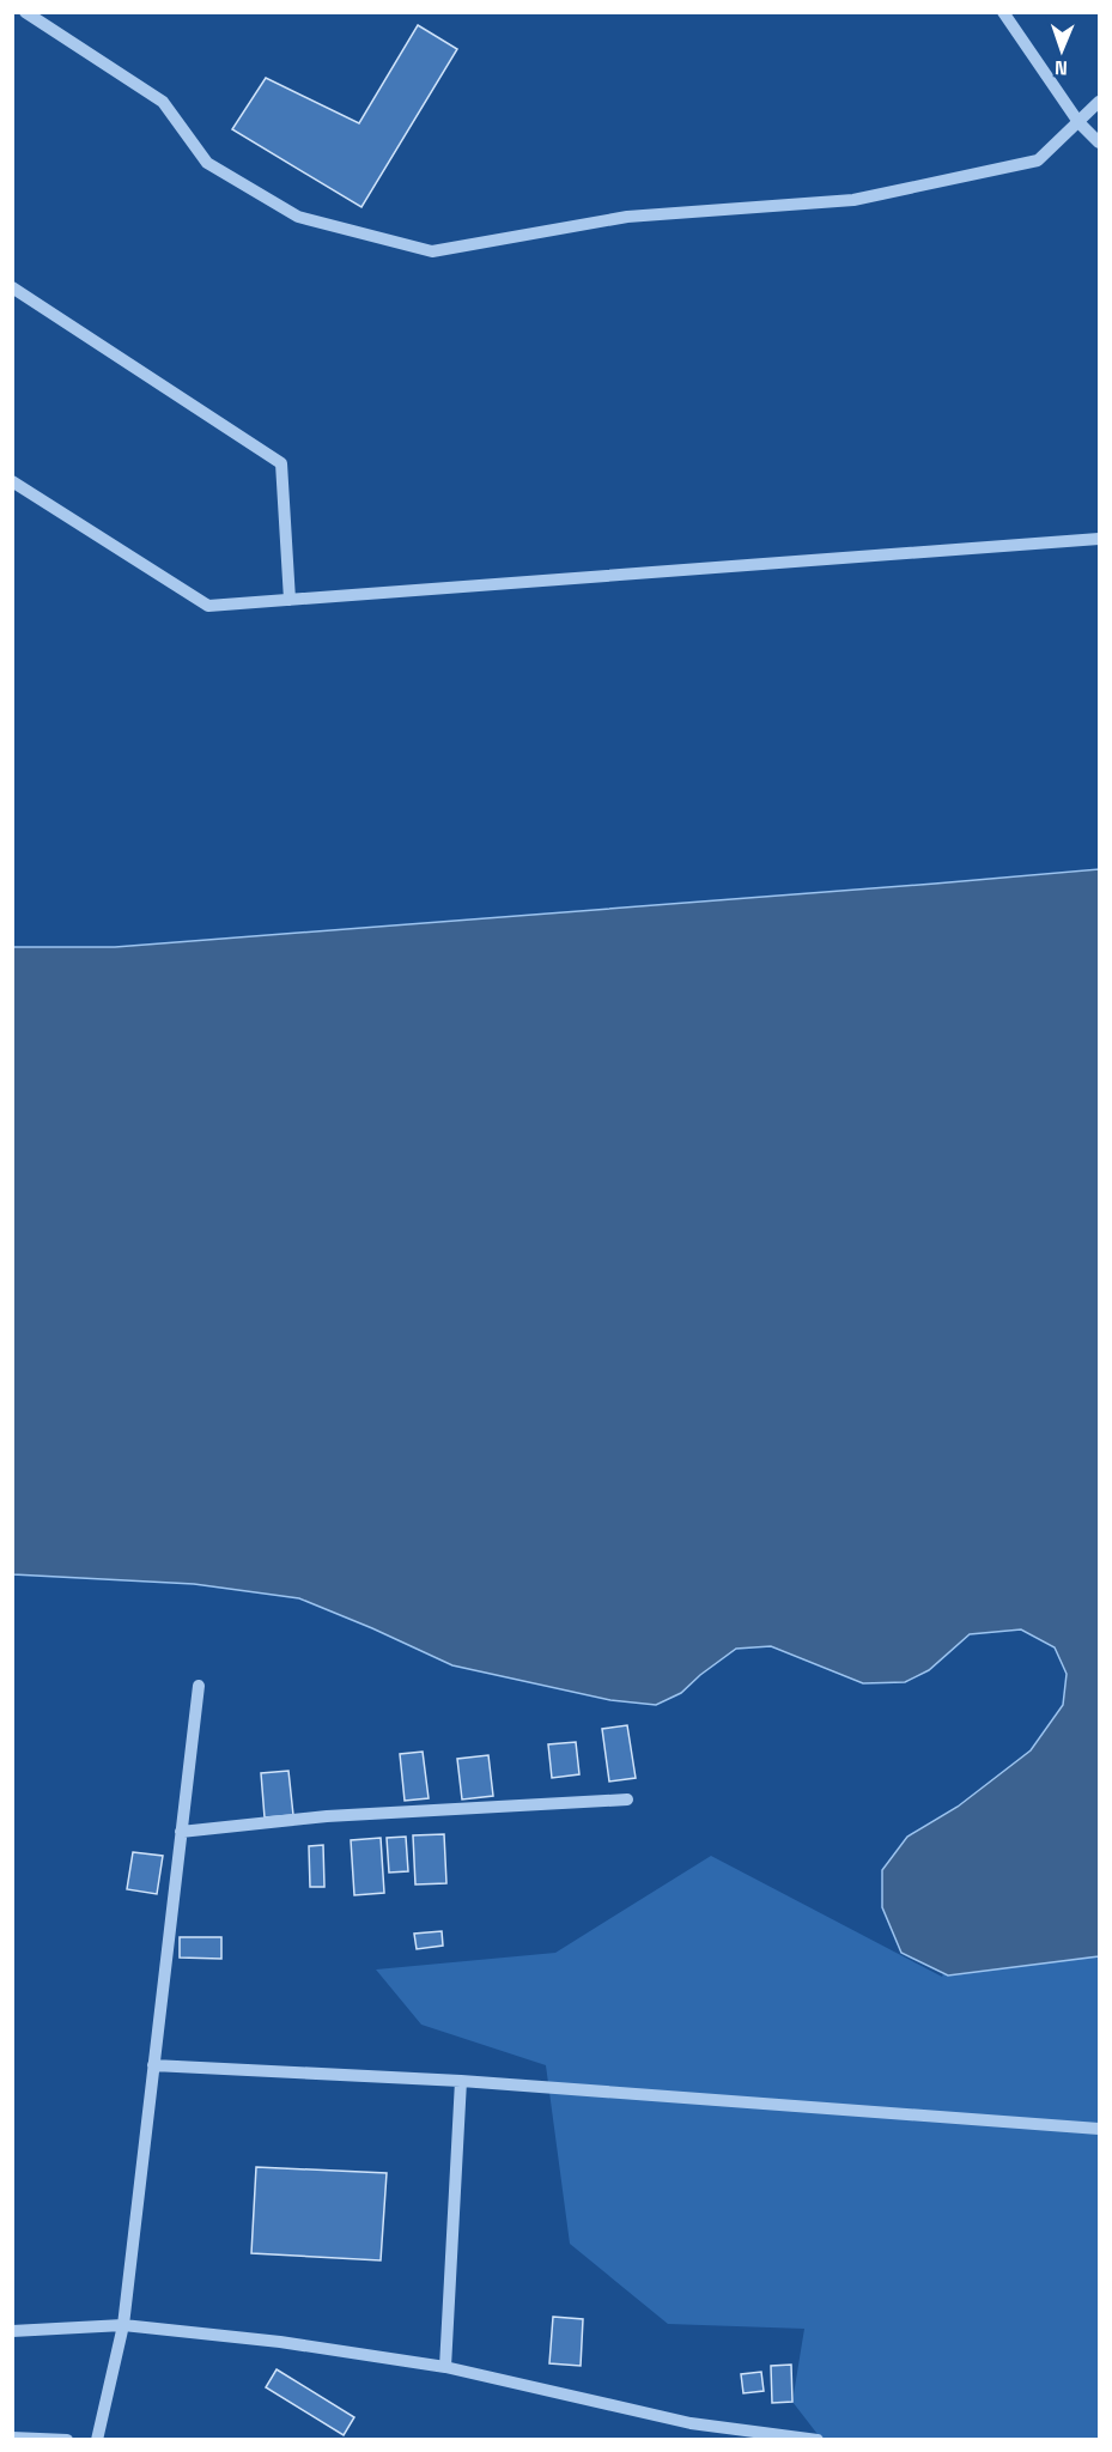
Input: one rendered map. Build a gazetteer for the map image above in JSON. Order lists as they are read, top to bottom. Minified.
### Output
{"north":"bottom"}
